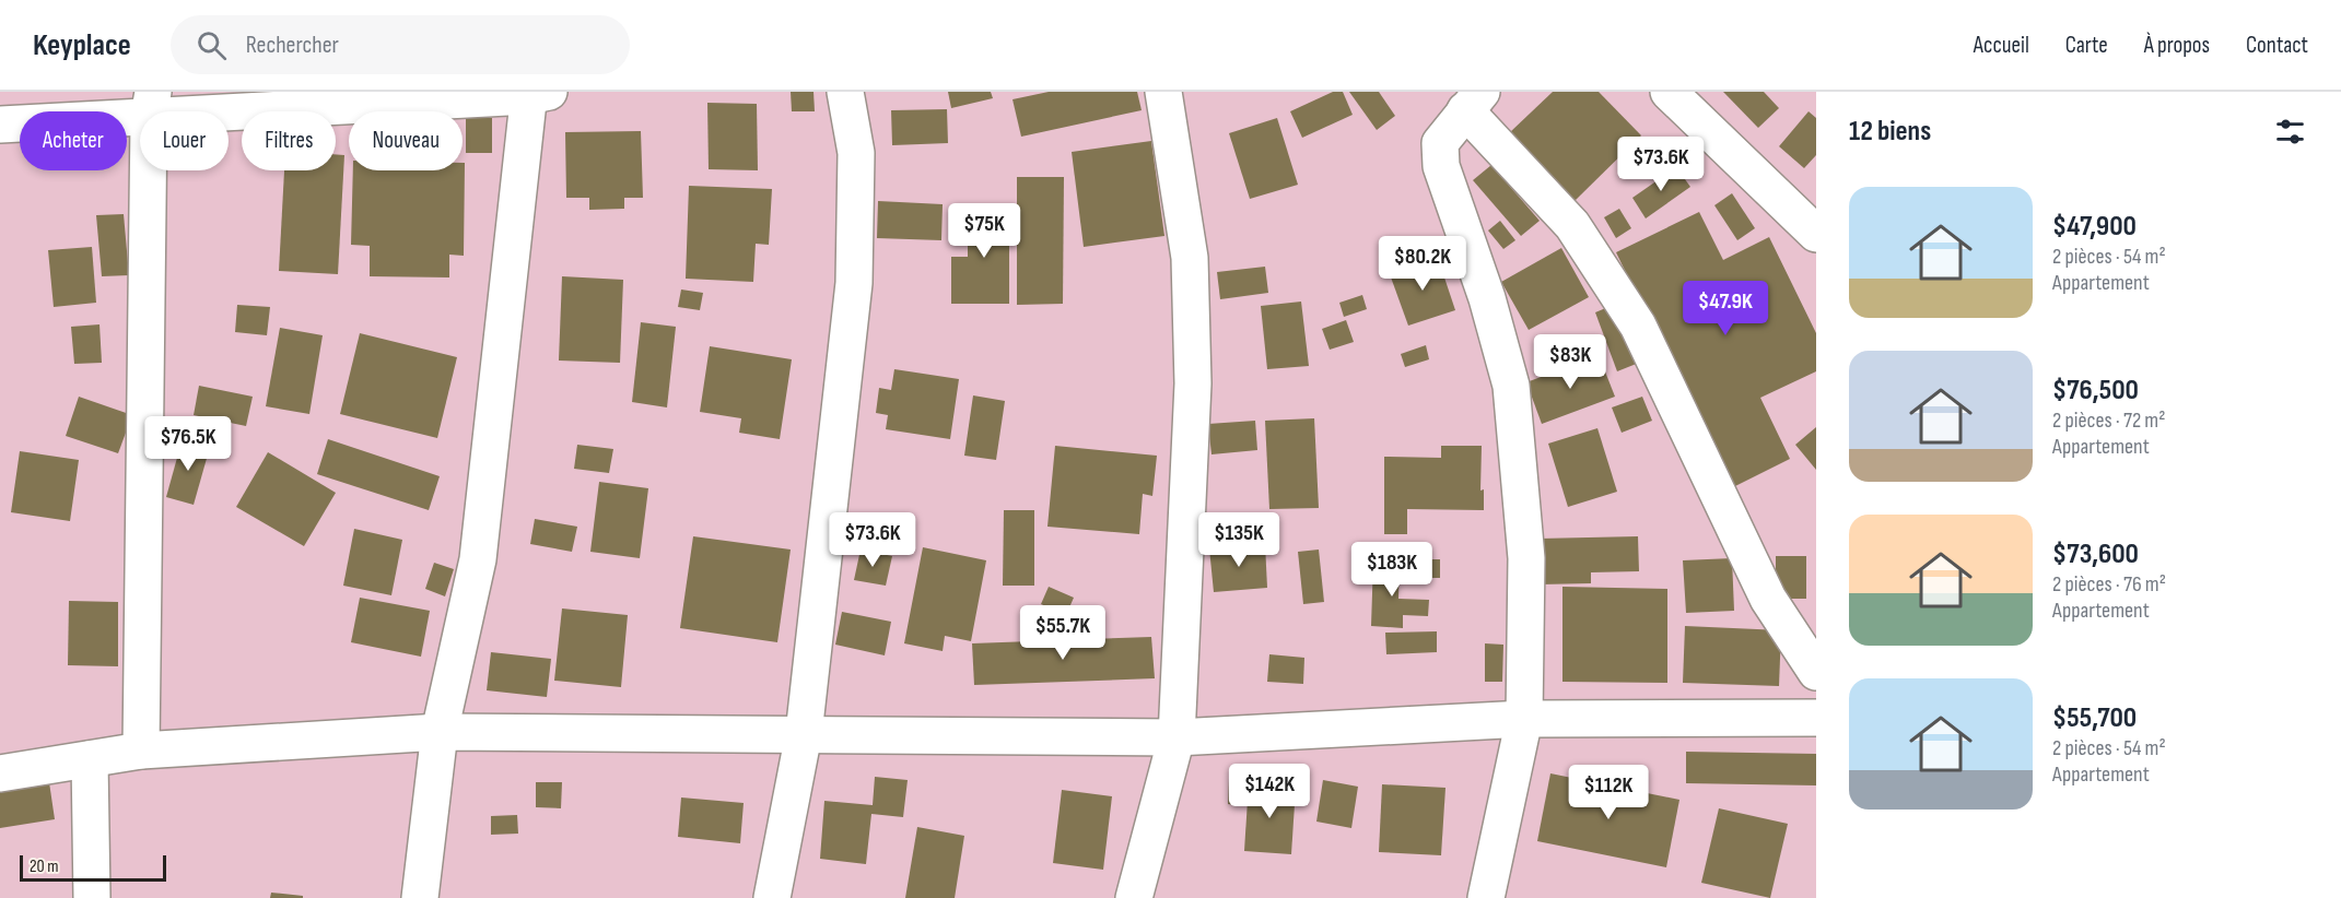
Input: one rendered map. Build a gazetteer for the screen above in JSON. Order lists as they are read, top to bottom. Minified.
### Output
{"scale_bar":"20 m","page":{"header":"Keyplace","search":"Rechercher","nav":["Accueil","Carte","À propos","Contact"],"heading":"12 biens","chip":["Acheter","Louer","Filtres","Nouveau"],"price":["$73.6K","$75K","$80.2K","$47.9K","$83K","$76.5K","$73.6K","$135K","$183K","$55.7K","$142K","$112K"],"list":[{"name":"$47,900","note":"2 pièces · 54 m² · Appartement"},{"name":"$76,500","note":"2 pièces · 72 m² · Appartement"},{"name":"$73,600","note":"2 pièces · 76 m² · Appartement"},{"name":"$55,700","note":"2 pièces · 54 m² · Appartement"}],"scale":"20 m"}}
